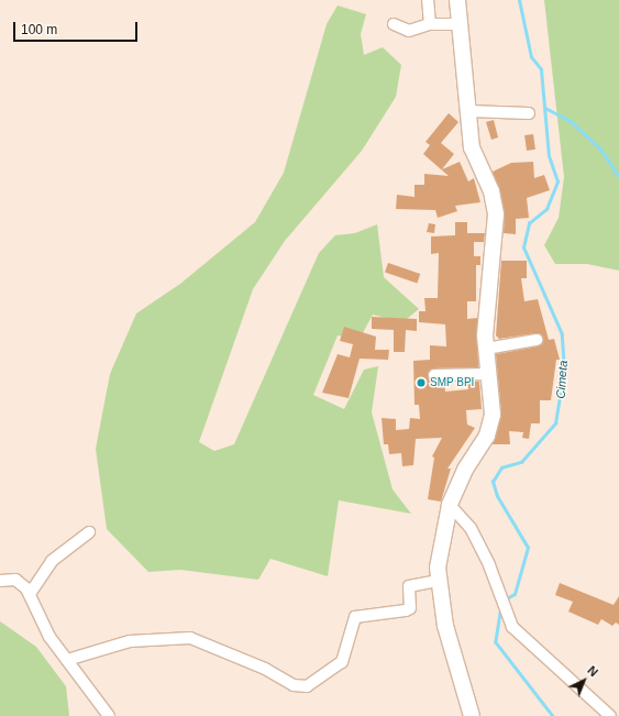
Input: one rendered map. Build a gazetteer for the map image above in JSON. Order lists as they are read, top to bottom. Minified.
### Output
{"water":["Cimeta"],"places":["SMP BPI"],"scale_bar":"100 m","north":"top right"}
